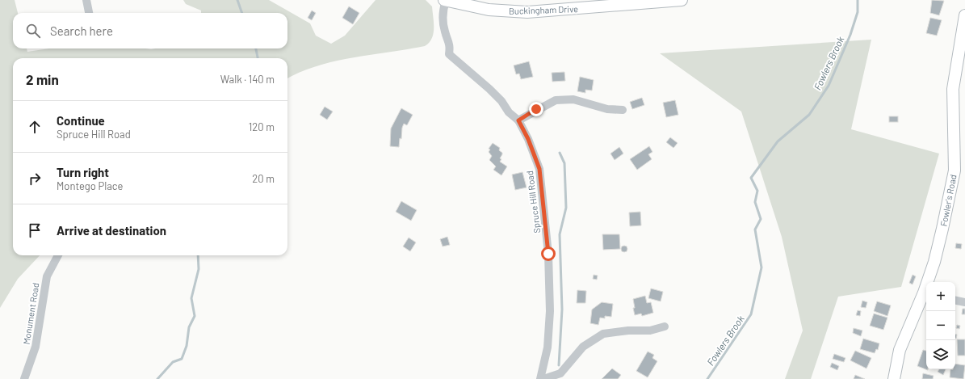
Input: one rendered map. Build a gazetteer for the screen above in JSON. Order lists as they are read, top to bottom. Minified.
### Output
{"streets":{"street":["Buckingham Drive","Fowler's Road","Spruce Hill Road","Monument Road"]},"crossings":[["Buckingham Drive","Spruce Hill Road"]],"water":["Fowlers Brook"],"page":{"search":"Search here","heading":["2 min","Walk · 140 m"],"list":[["Continue","Spruce Hill Road","120 m"],["Turn right","Montego Place","20 m"],"Arrive at destination"],"map_buttons":["+","−"]}}
